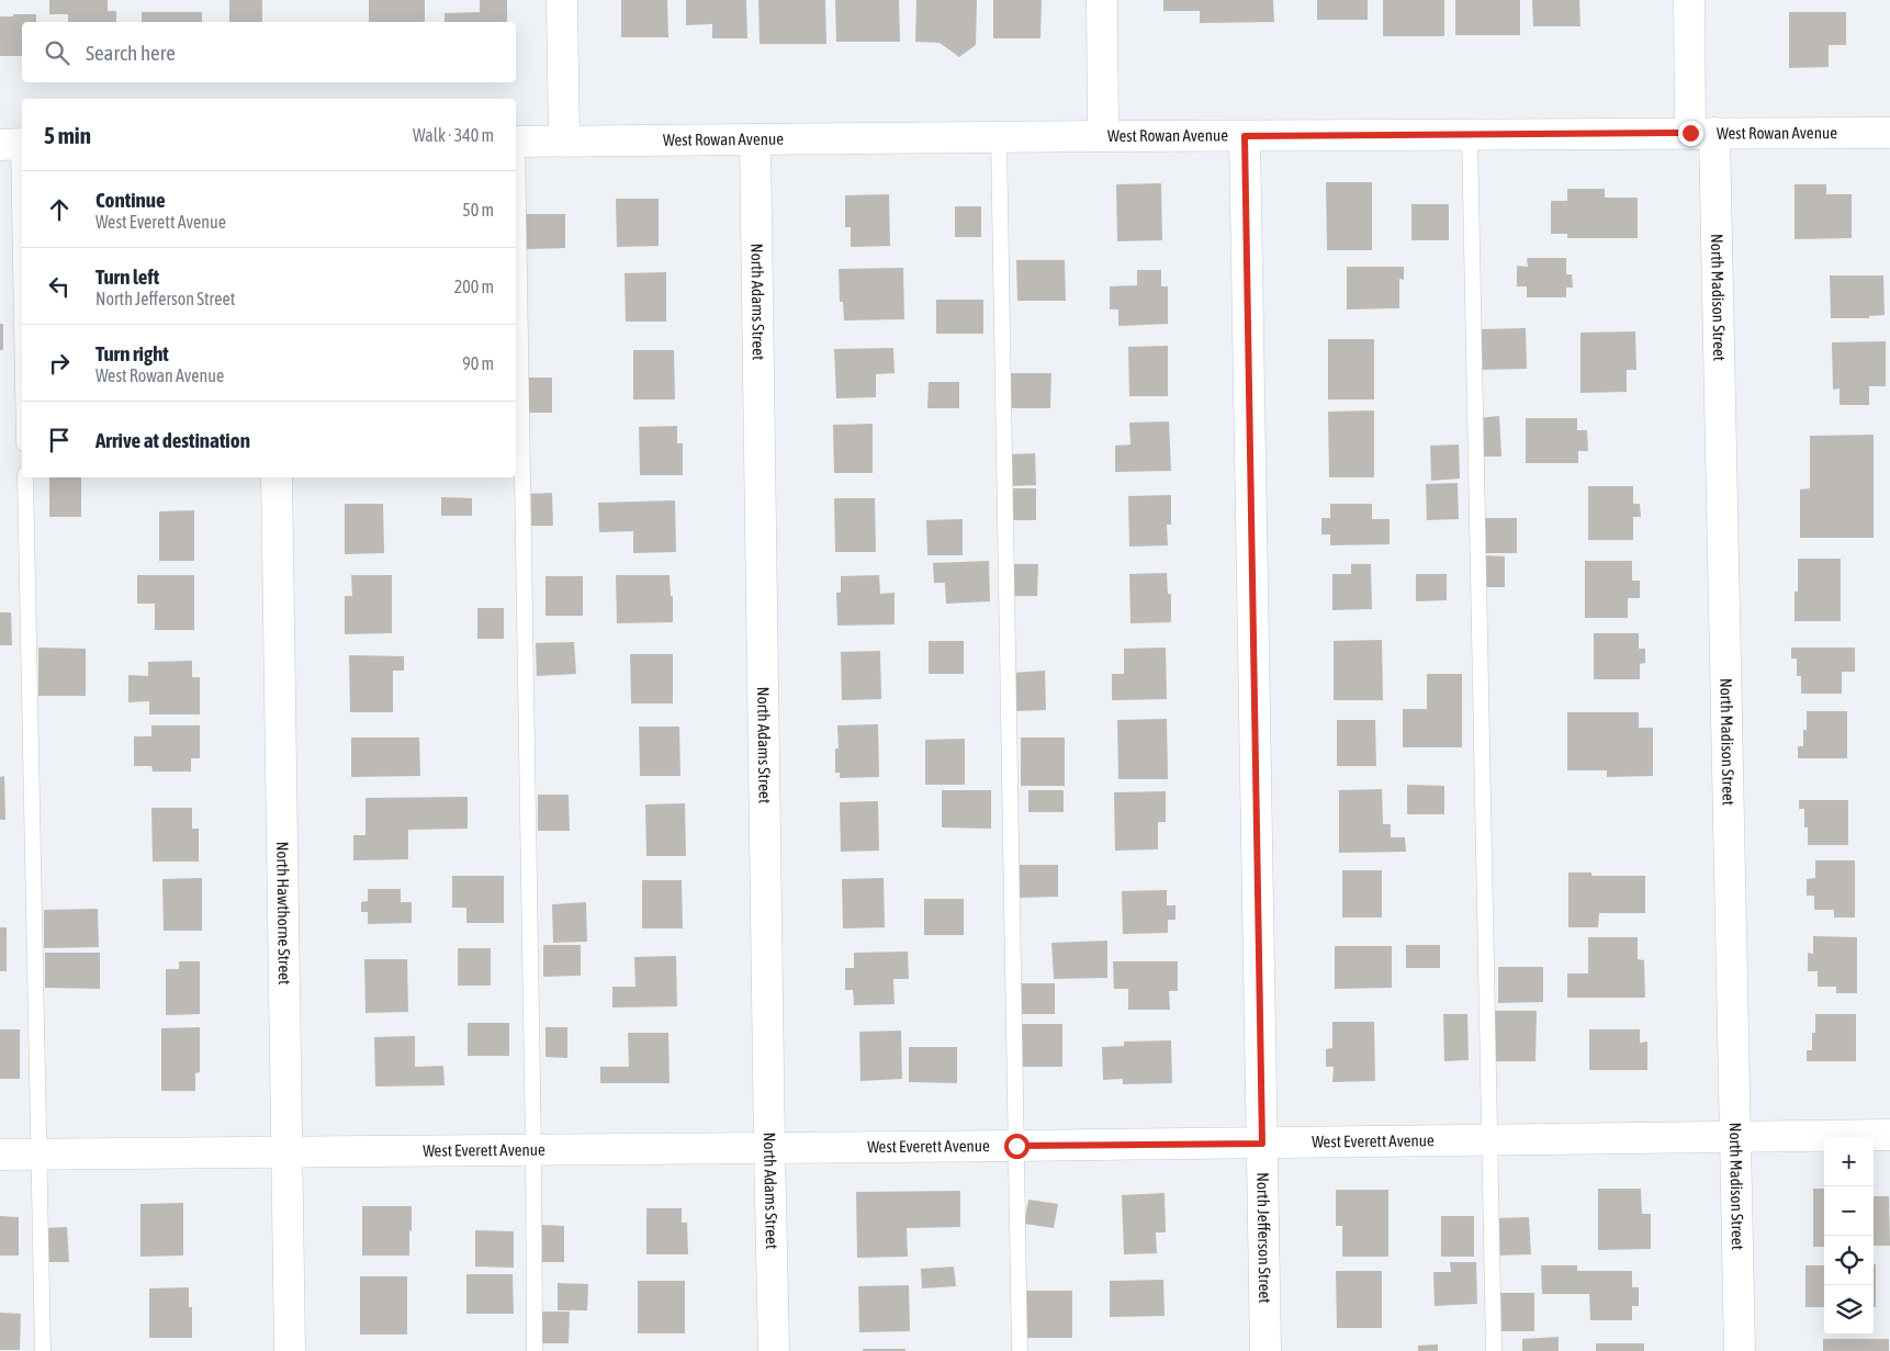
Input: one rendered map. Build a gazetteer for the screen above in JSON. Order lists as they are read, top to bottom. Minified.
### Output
{"streets":{"street":["West Rowan Avenue","North Madison Street","North Adams Street","North Hawthorne Street","West Everett Avenue","North Jefferson Street"]},"crossings":[["West Rowan Avenue","North Madison Street"],["West Rowan Avenue","North Adams Street"],["West Rowan Avenue","North Jefferson Street"],["North Madison Street","West Everett Avenue"],["North Adams Street","West Everett Avenue"],["North Hawthorne Street","West Everett Avenue"],["West Everett Avenue","North Jefferson Street"]],"page":{"search":"Search here","heading":["5 min","Walk · 340 m"],"list":[["Continue","West Everett Avenue","50 m"],["Turn left","North Jefferson Street","200 m"],["Turn right","West Rowan Avenue","90 m"],"Arrive at destination"],"map_buttons":["+","−"]}}
